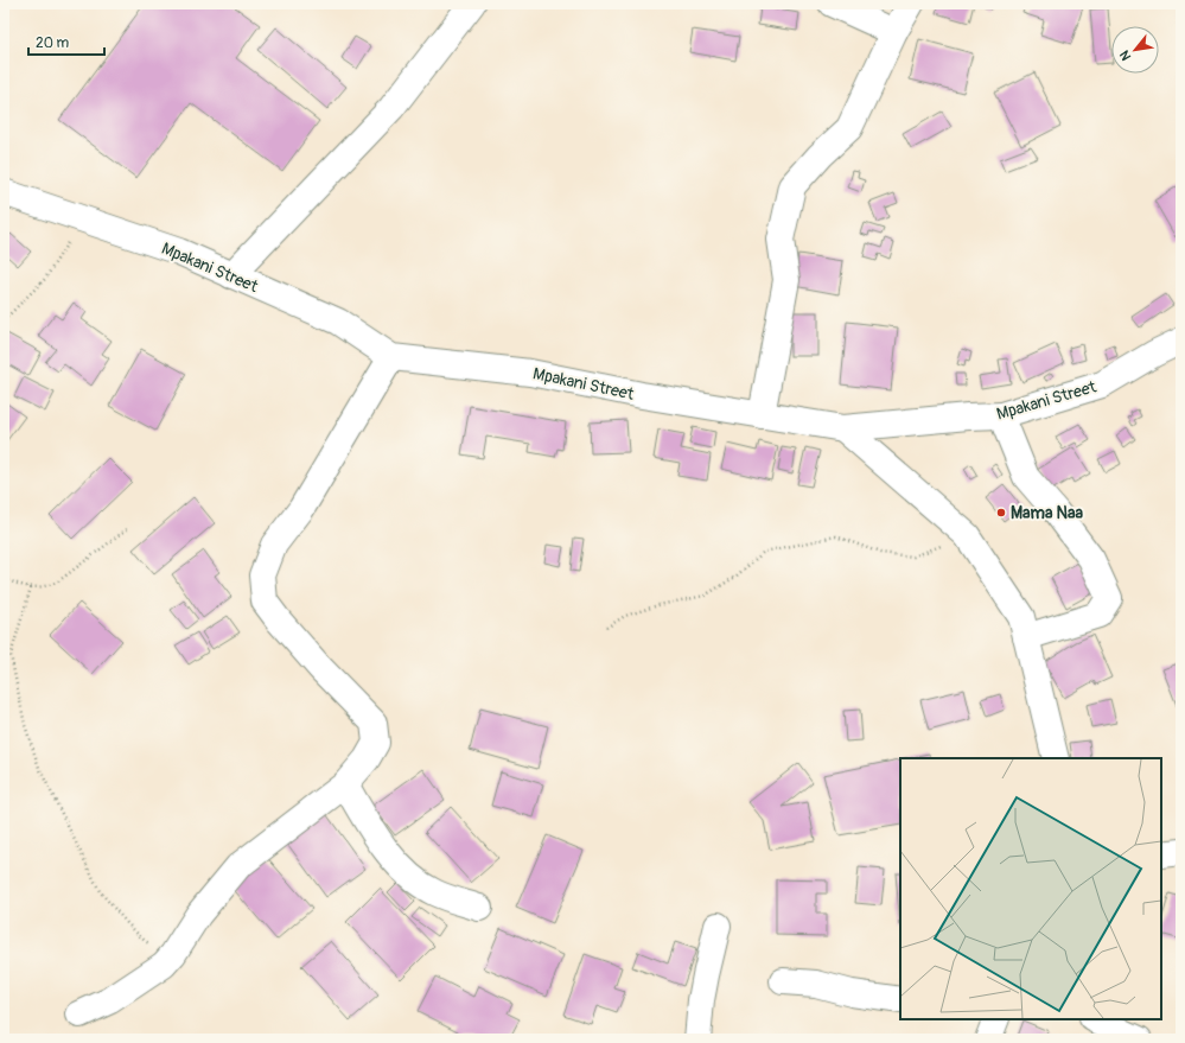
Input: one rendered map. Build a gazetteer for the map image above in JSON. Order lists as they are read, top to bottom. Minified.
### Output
{"streets":{"street":["Mpakani Street"]},"places":["Mama Naa"],"scale_bar":"20 m","north":"bottom left"}
